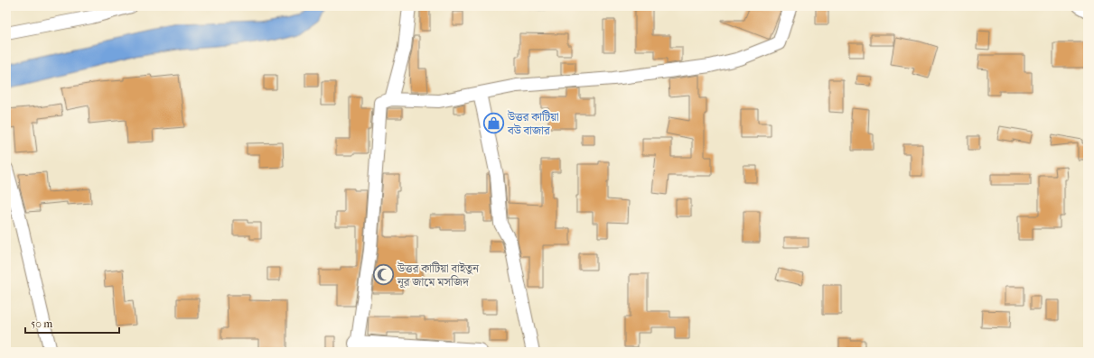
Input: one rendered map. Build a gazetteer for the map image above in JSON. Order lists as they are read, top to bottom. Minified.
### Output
{"places":{"shop":["উত্তর কাটিয়া বউ বাজার"],"mosque":["উত্তর কাটিয়া বাইতুন নূর জামে মসজিদ"]},"scale_bar":"50 m"}
